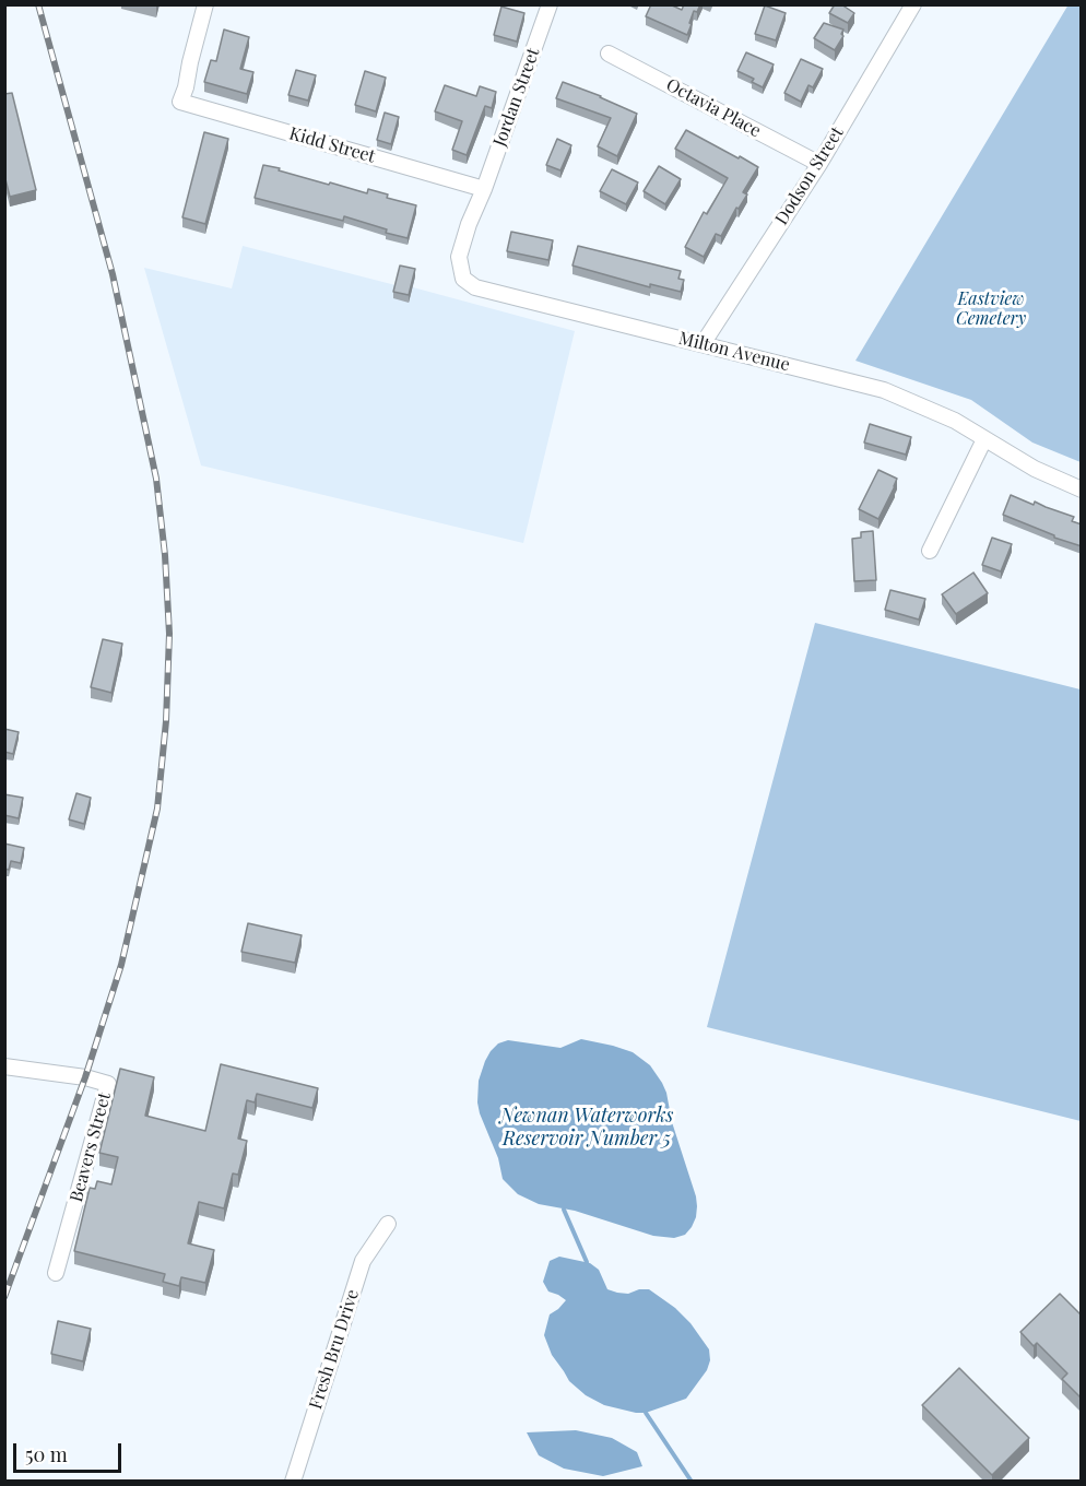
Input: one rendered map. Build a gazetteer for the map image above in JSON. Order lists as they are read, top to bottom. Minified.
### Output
{"streets":{"street":["Jordan Street","Octavia Place","Kidd Street","Dodson Street","Milton Avenue","Beavers Street","Fresh Bru Drive"]},"crossings":[["Jordan Street","Kidd Street"],["Jordan Street","Milton Avenue"],["Octavia Place","Dodson Street"],["Kidd Street","Milton Avenue"],["Dodson Street","Milton Avenue"]],"water":["Newnan Waterworks Reservoir Number 5"],"parks":["Eastview Cemetery"],"scale_bar":"50 m"}
